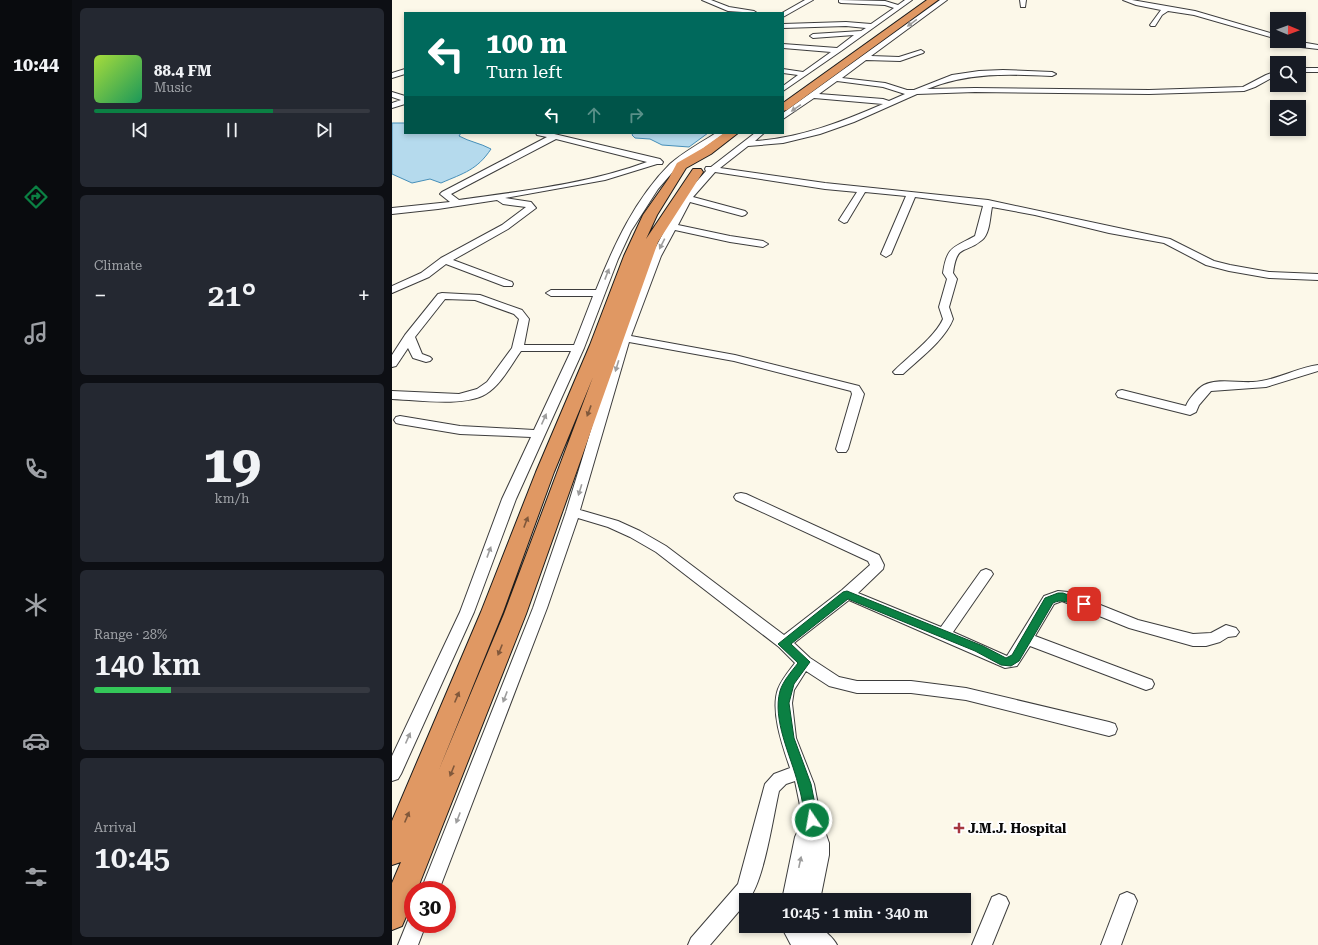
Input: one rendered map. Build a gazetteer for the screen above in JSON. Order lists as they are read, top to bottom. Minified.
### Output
{"places":{"health":["J.M.J. Hospital"]},"north":"right","page":{"tabs":"10:44","turn":["100 m","Turn left"],"song":["88.4 FM","Music"],"tile":["Climate",["19","km/h"],["Range · 28%","140 km"],["Arrival","10:45"]],"heat":["−","21°","+"],"limit":"30","trip":"10:45 · 1 min · 340 m"}}
